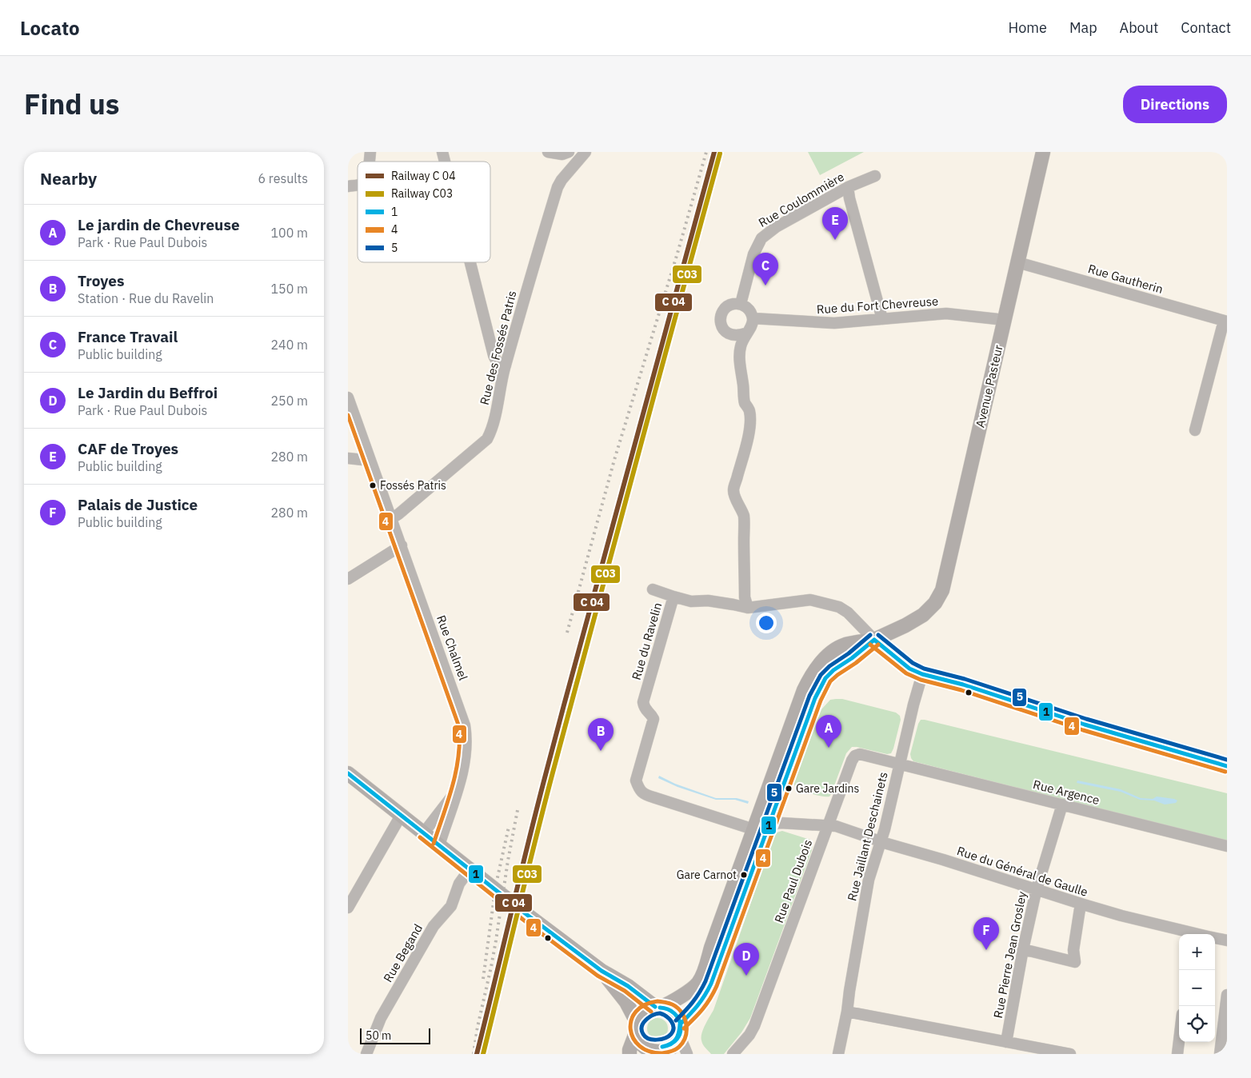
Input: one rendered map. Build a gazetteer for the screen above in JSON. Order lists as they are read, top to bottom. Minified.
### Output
{"streets":{"main road":["Avenue Pasteur"],"street":["Rue Coulommière","Rue Gautherin","Rue du Fort Chevreuse","Rue des Fossés Patris","Rue du Ravelin","Rue Chalmel","Rue Argence","Rue Jaillant Deschainets","Rue du Général de Gaulle","Rue Paul Dubois","Rue Begand","Rue Pierre Jean Grosley"]},"crossings":[["Rue Coulommière","Rue du Fort Chevreuse"],["Rue Gautherin","Avenue Pasteur"],["Rue du Fort Chevreuse","Avenue Pasteur"],["Rue des Fossés Patris","Rue Chalmel"],["Avenue Pasteur","Rue du Ravelin"],["Rue du Ravelin","Rue du Général de Gaulle"],["Rue Argence","Rue Jaillant Deschainets"],["Rue Argence","Rue Paul Dubois"],["Rue Argence","Rue Pierre Jean Grosley"],["Rue Jaillant Deschainets","Rue du Général de Gaulle"],["Rue Jaillant Deschainets","Rue Paul Dubois"],["Rue du Général de Gaulle","Rue Paul Dubois"],["Rue du Général de Gaulle","Rue Pierre Jean Grosley"]],"places":["Fossés Patris","Gare Jardins","Gare Carnot"],"lines":["rail line C03","transit line 4","transit line 5","transit line 1"],"legend":["Railway C 04","Railway C03","1","4","5"],"scale_bar":"50 m","page":{"header":"Locato","nav":["Home","Map","About","Contact"],"title":"Find us","buttons":"Directions","heading":["Nearby","6 results"],"list":[{"mark":"A","name":"Le jardin de Chevreuse","note":"Park · Rue Paul Dubois","value":"100 m"},{"mark":"B","name":"Troyes","note":"Station · Rue du Ravelin","value":"150 m"},{"mark":"C","name":"France Travail","note":"Public building","value":"240 m"},{"mark":"D","name":"Le Jardin du Beffroi","note":"Park · Rue Paul Dubois","value":"250 m"},{"mark":"E","name":"CAF de Troyes","note":"Public building","value":"280 m"},{"mark":"F","name":"Palais de Justice","note":"Public building","value":"280 m"}],"pins":["E","C","A","B","F","D"],"map_buttons":["+","−"],"scale":"50 m"}}
